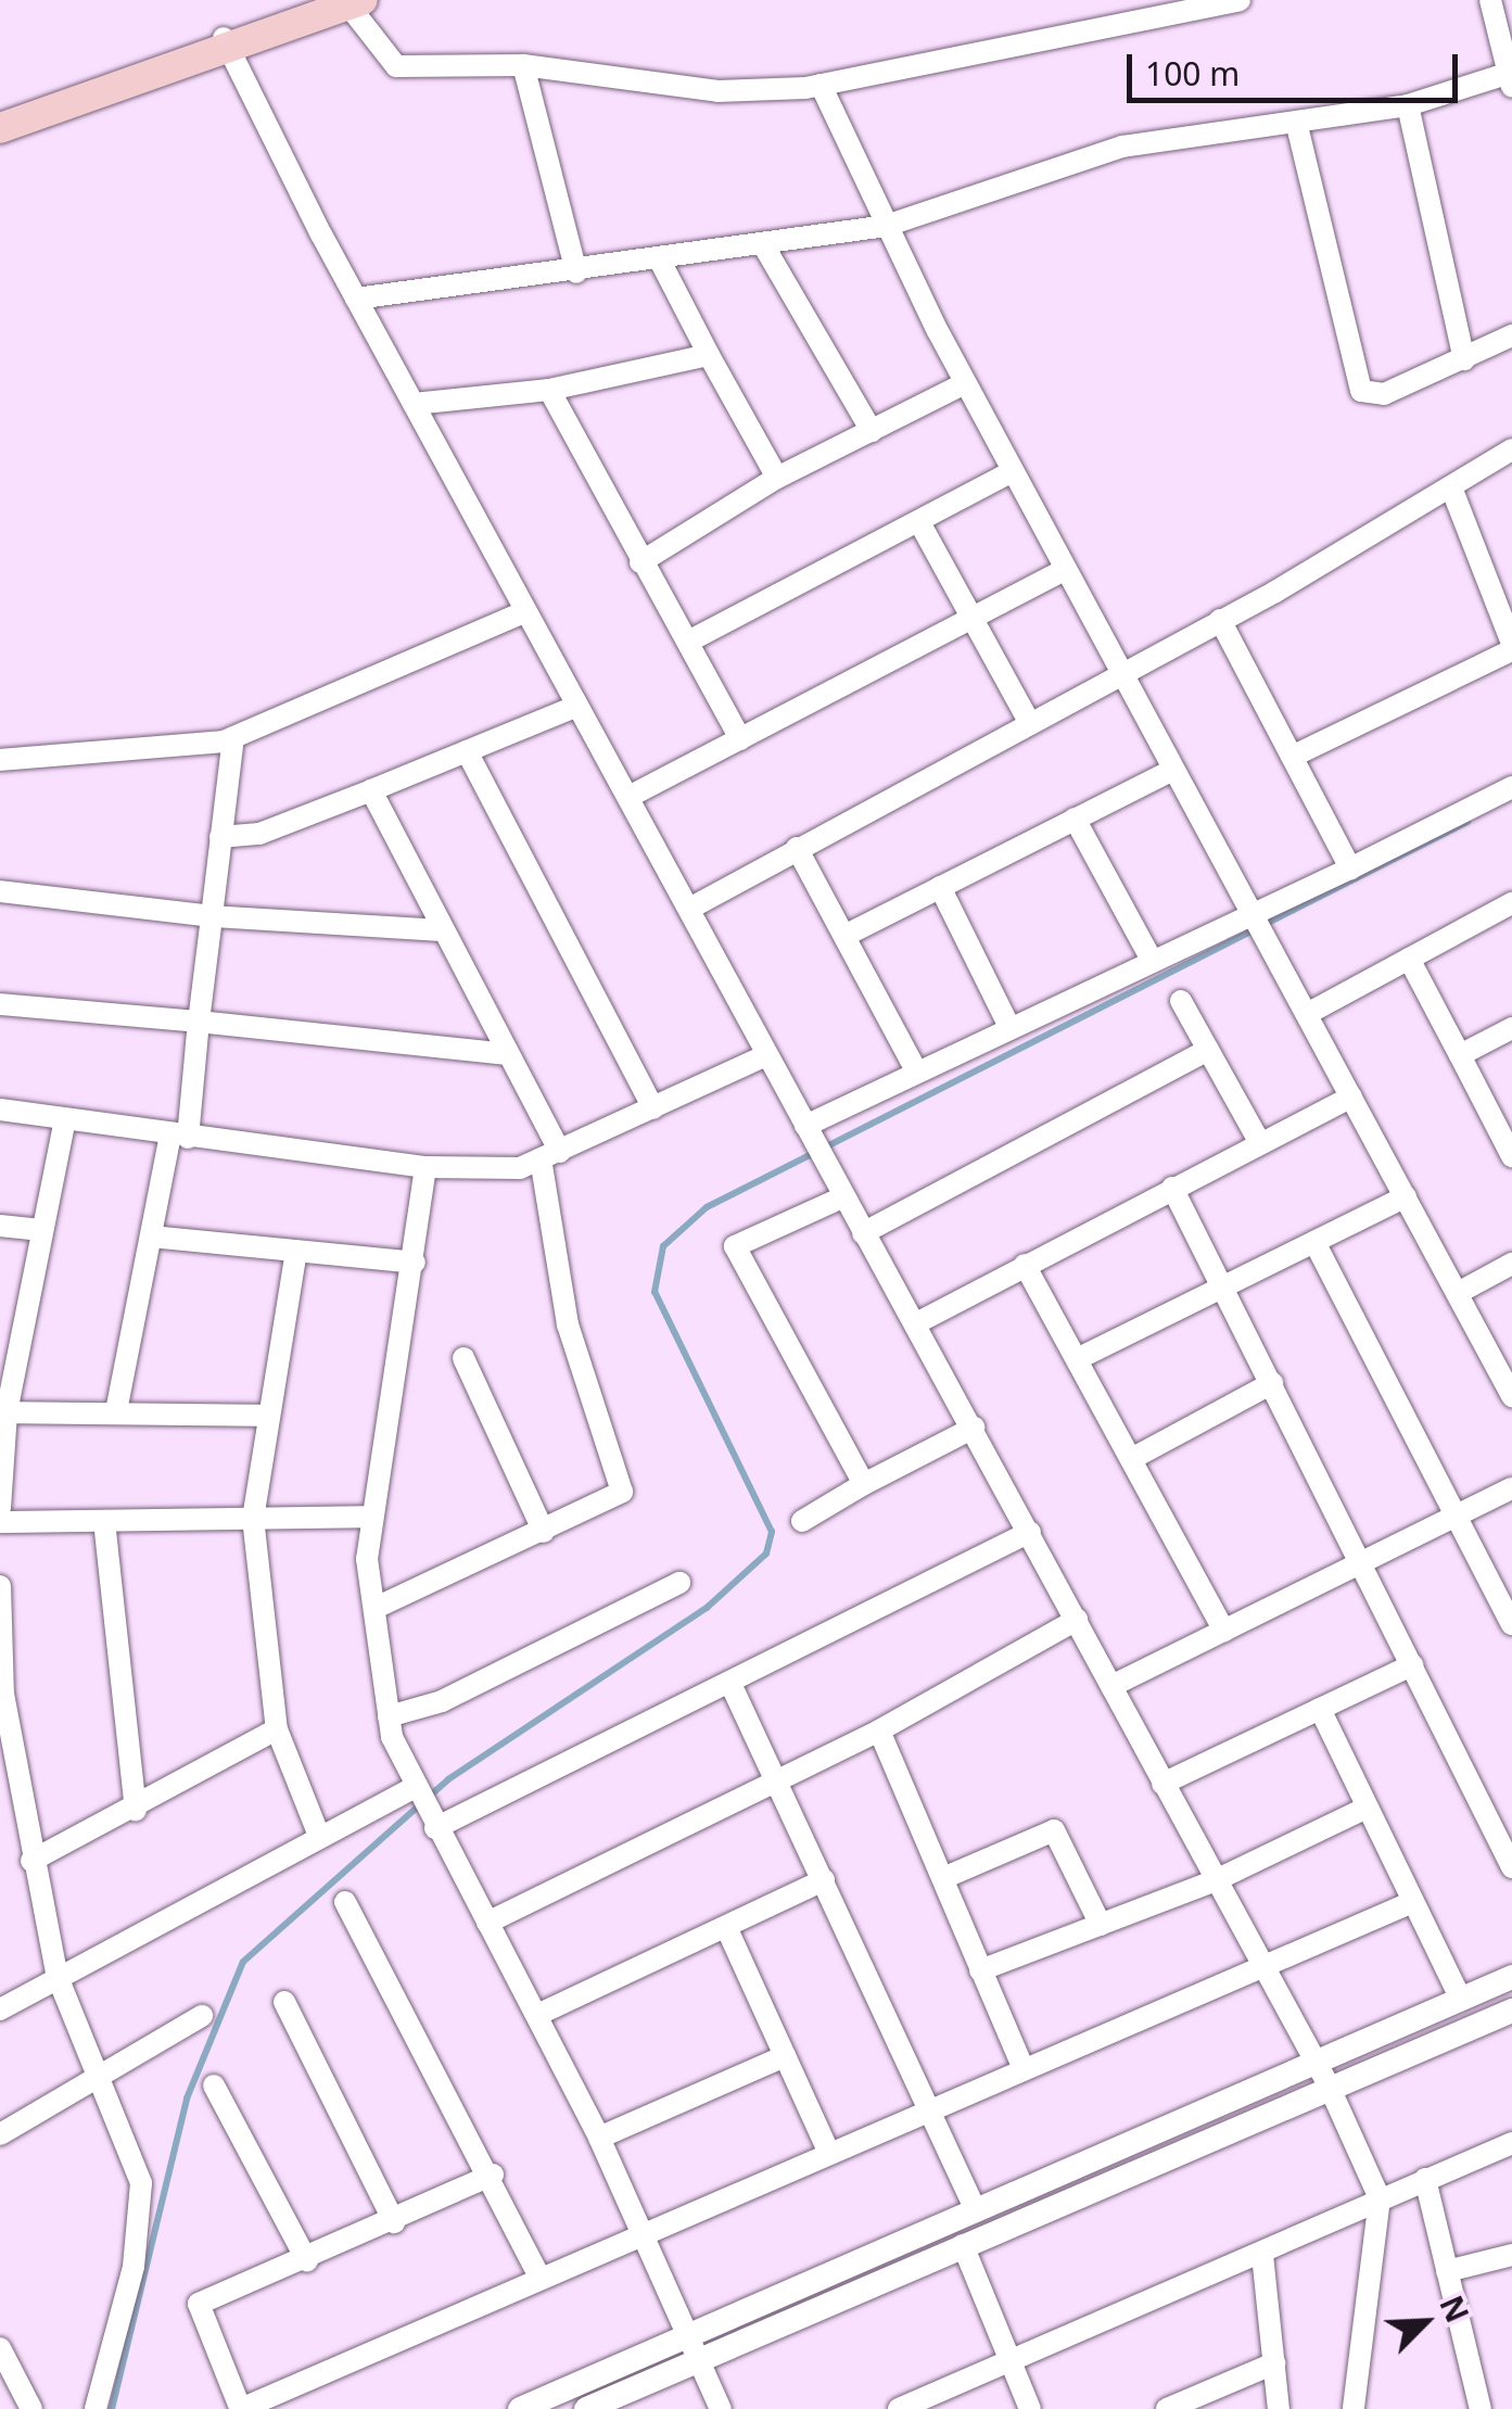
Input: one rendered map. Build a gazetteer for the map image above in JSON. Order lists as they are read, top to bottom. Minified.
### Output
{"scale_bar":"100 m","north":"top right"}
